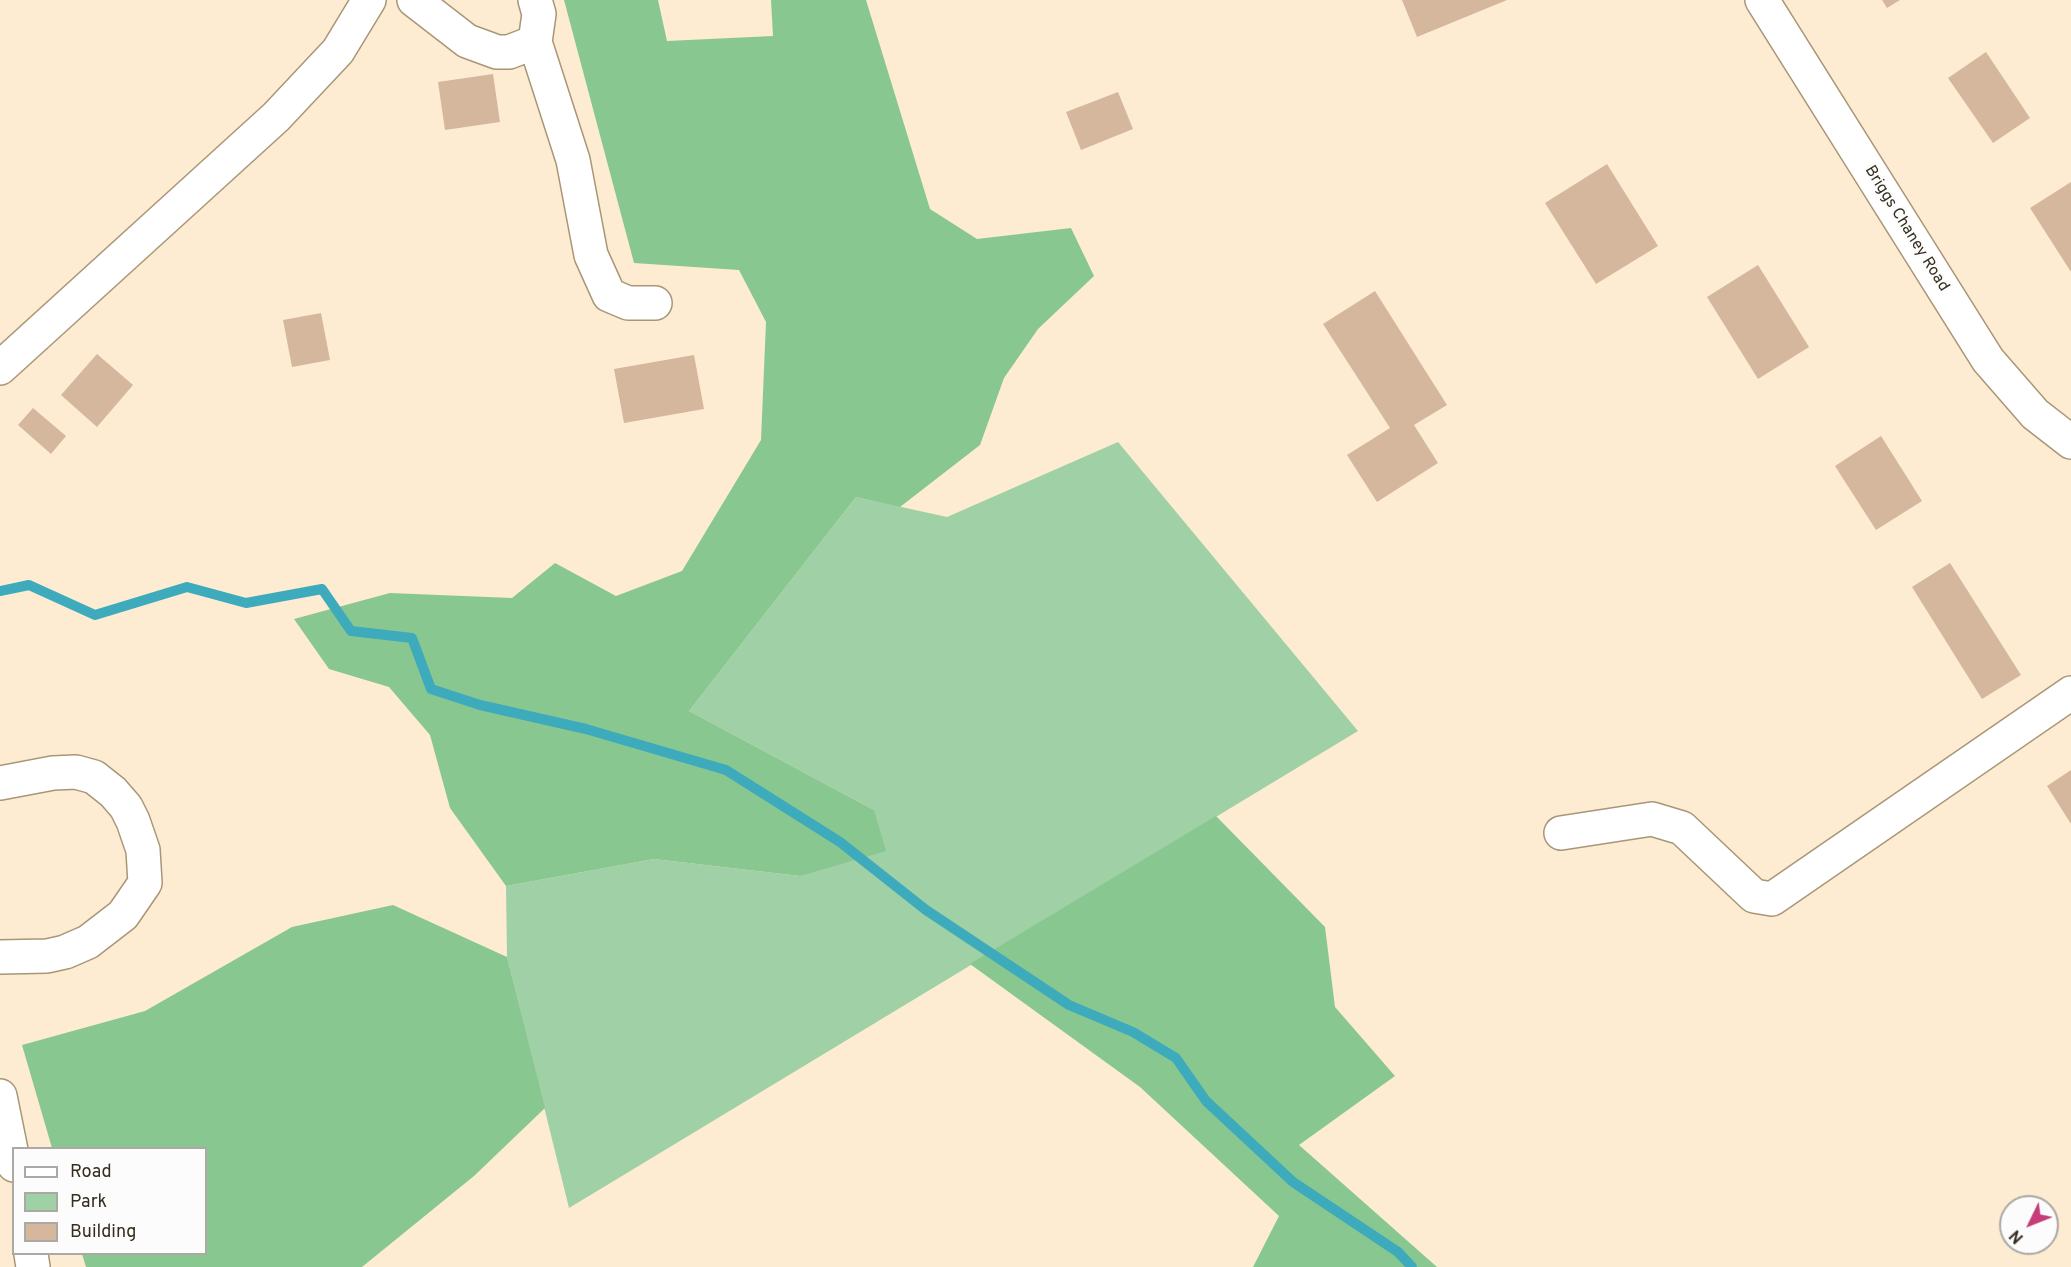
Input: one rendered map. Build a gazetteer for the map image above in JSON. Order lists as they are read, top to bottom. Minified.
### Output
{"streets":{"street":["Briggs Chaney Road"]},"legend":["Road","Park","Building"],"north":"bottom left"}
